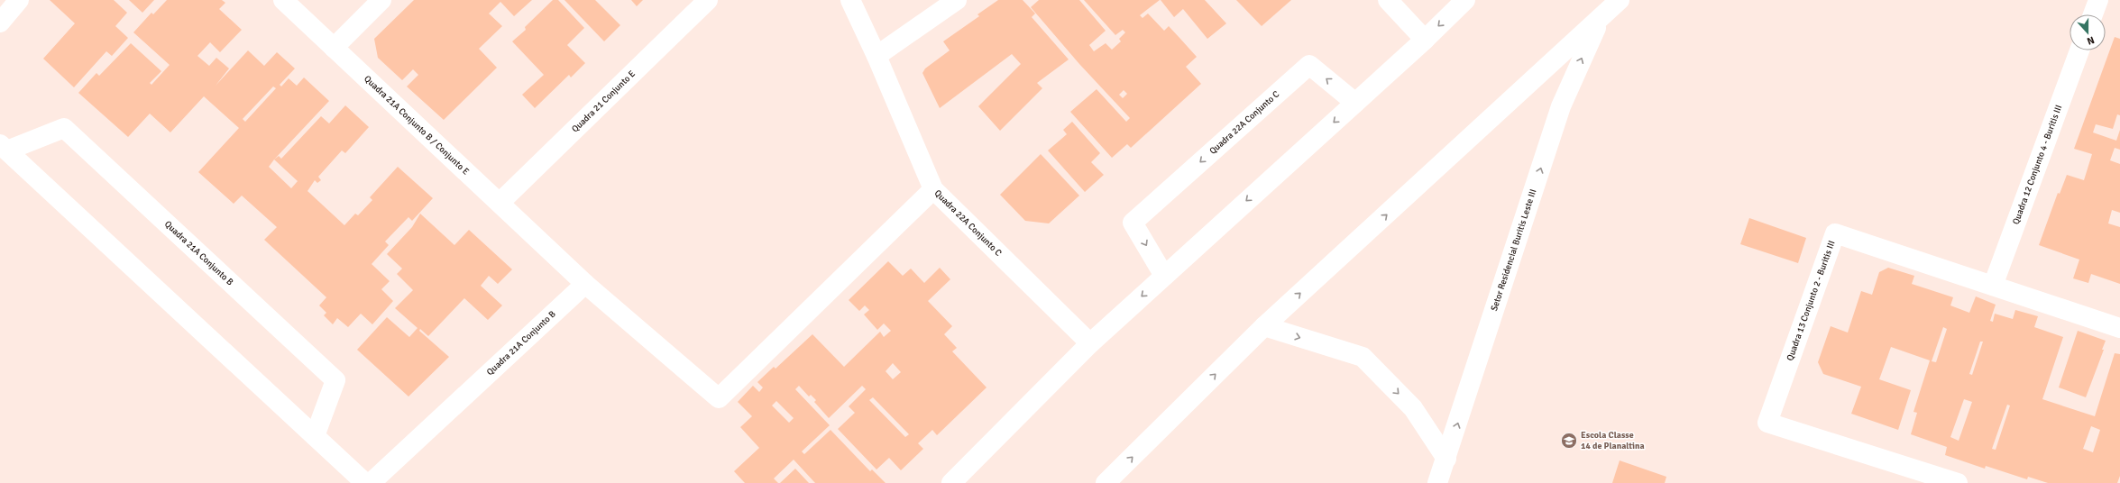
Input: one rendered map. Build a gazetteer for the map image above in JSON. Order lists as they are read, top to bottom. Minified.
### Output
{"streets":{"street":["Quadra 21 Conjunto E","Quadra 22A Conjunto C","Quadra 21A Conjunto B / Conjunto E","Quadra 12 Conjunto 4 - Buritis III","Setor Residencial Buritis Leste III","Quadra 21A Conjunto B","Quadra 13 Conjunto 2 - Buritis III"]},"crossings":[["Quadra 21 Conjunto E","Quadra 21A Conjunto B / Conjunto E"],["Quadra 12 Conjunto 4 - Buritis III","Quadra 13 Conjunto 2 - Buritis III"]],"one_way":["Setor Residencial Buritis Leste III"],"places":{"school or university":["Escola Classe 14 de Planaltina"]},"north":"bottom"}
